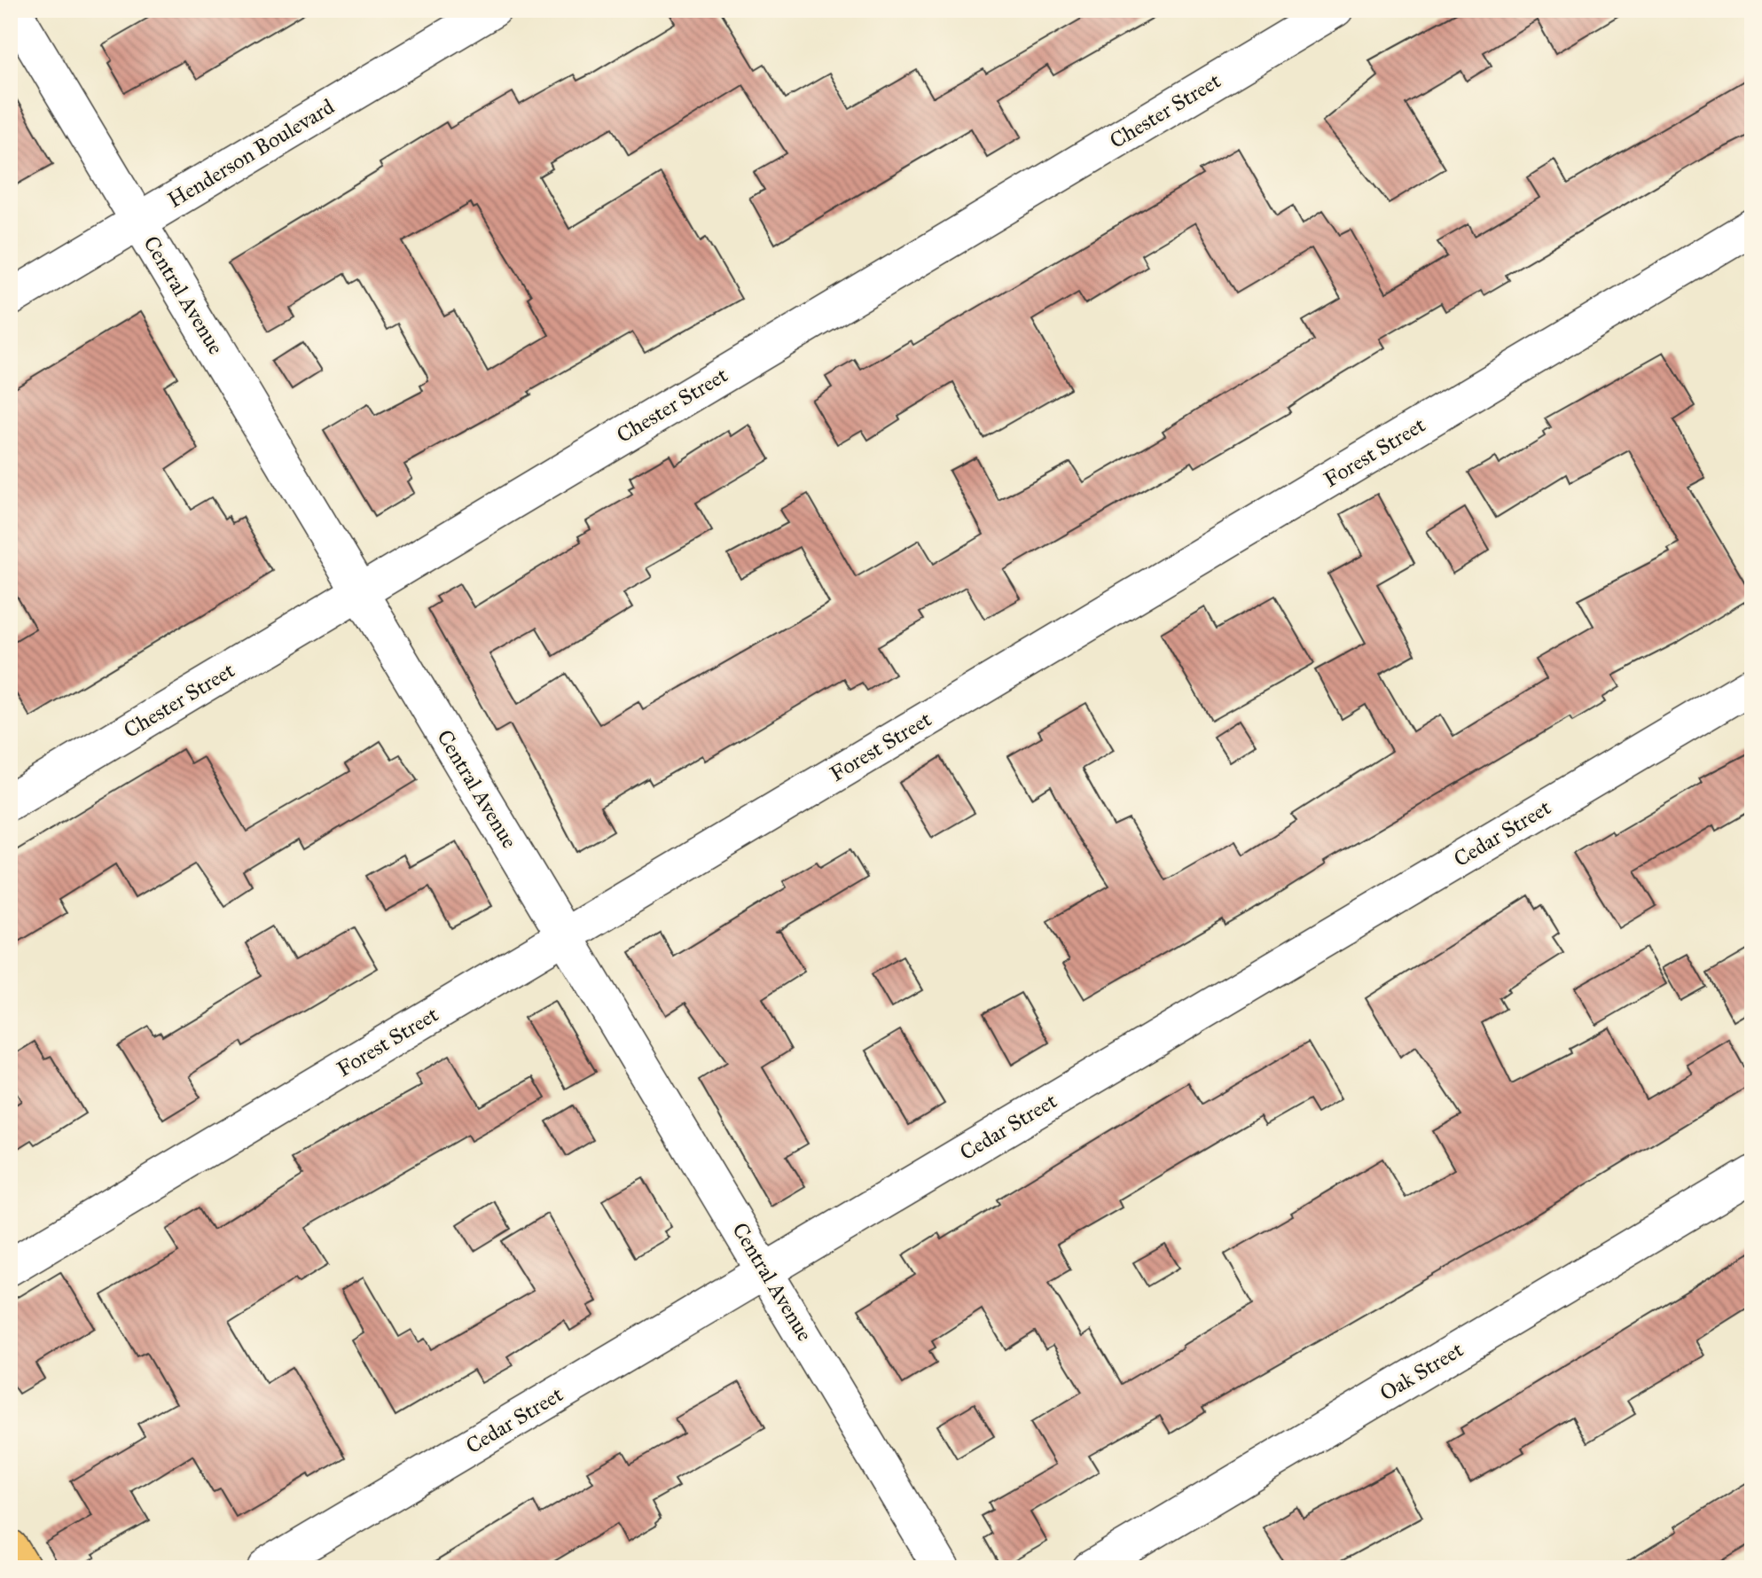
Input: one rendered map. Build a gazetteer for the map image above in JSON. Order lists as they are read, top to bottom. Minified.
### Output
{"streets":{"street":["Chester Street","Henderson Boulevard","Central Avenue","Forest Street","Cedar Street","Oak Street"]},"crossings":[["Chester Street","Central Avenue"],["Henderson Boulevard","Central Avenue"],["Central Avenue","Forest Street"],["Central Avenue","Cedar Street"]]}
